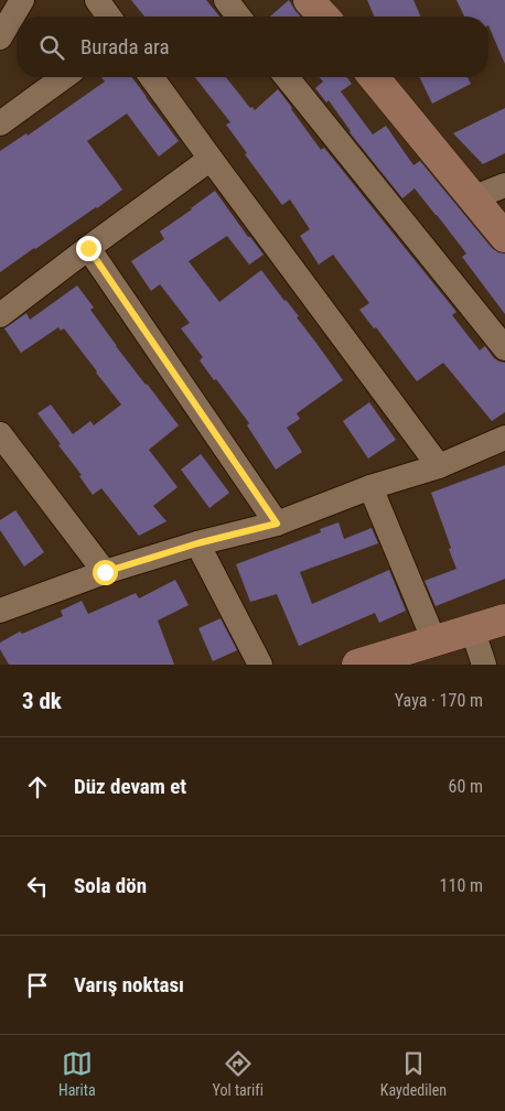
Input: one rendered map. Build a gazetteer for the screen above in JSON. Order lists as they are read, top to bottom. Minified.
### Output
{"page":{"search":"Burada ara","heading":["3 dk","Yaya · 170 m"],"list":[["Düz devam et","60 m"],["Sola dön","110 m"],"Varış noktası"],"nav":["Harita","Yol tarifi","Kaydedilen"]}}
